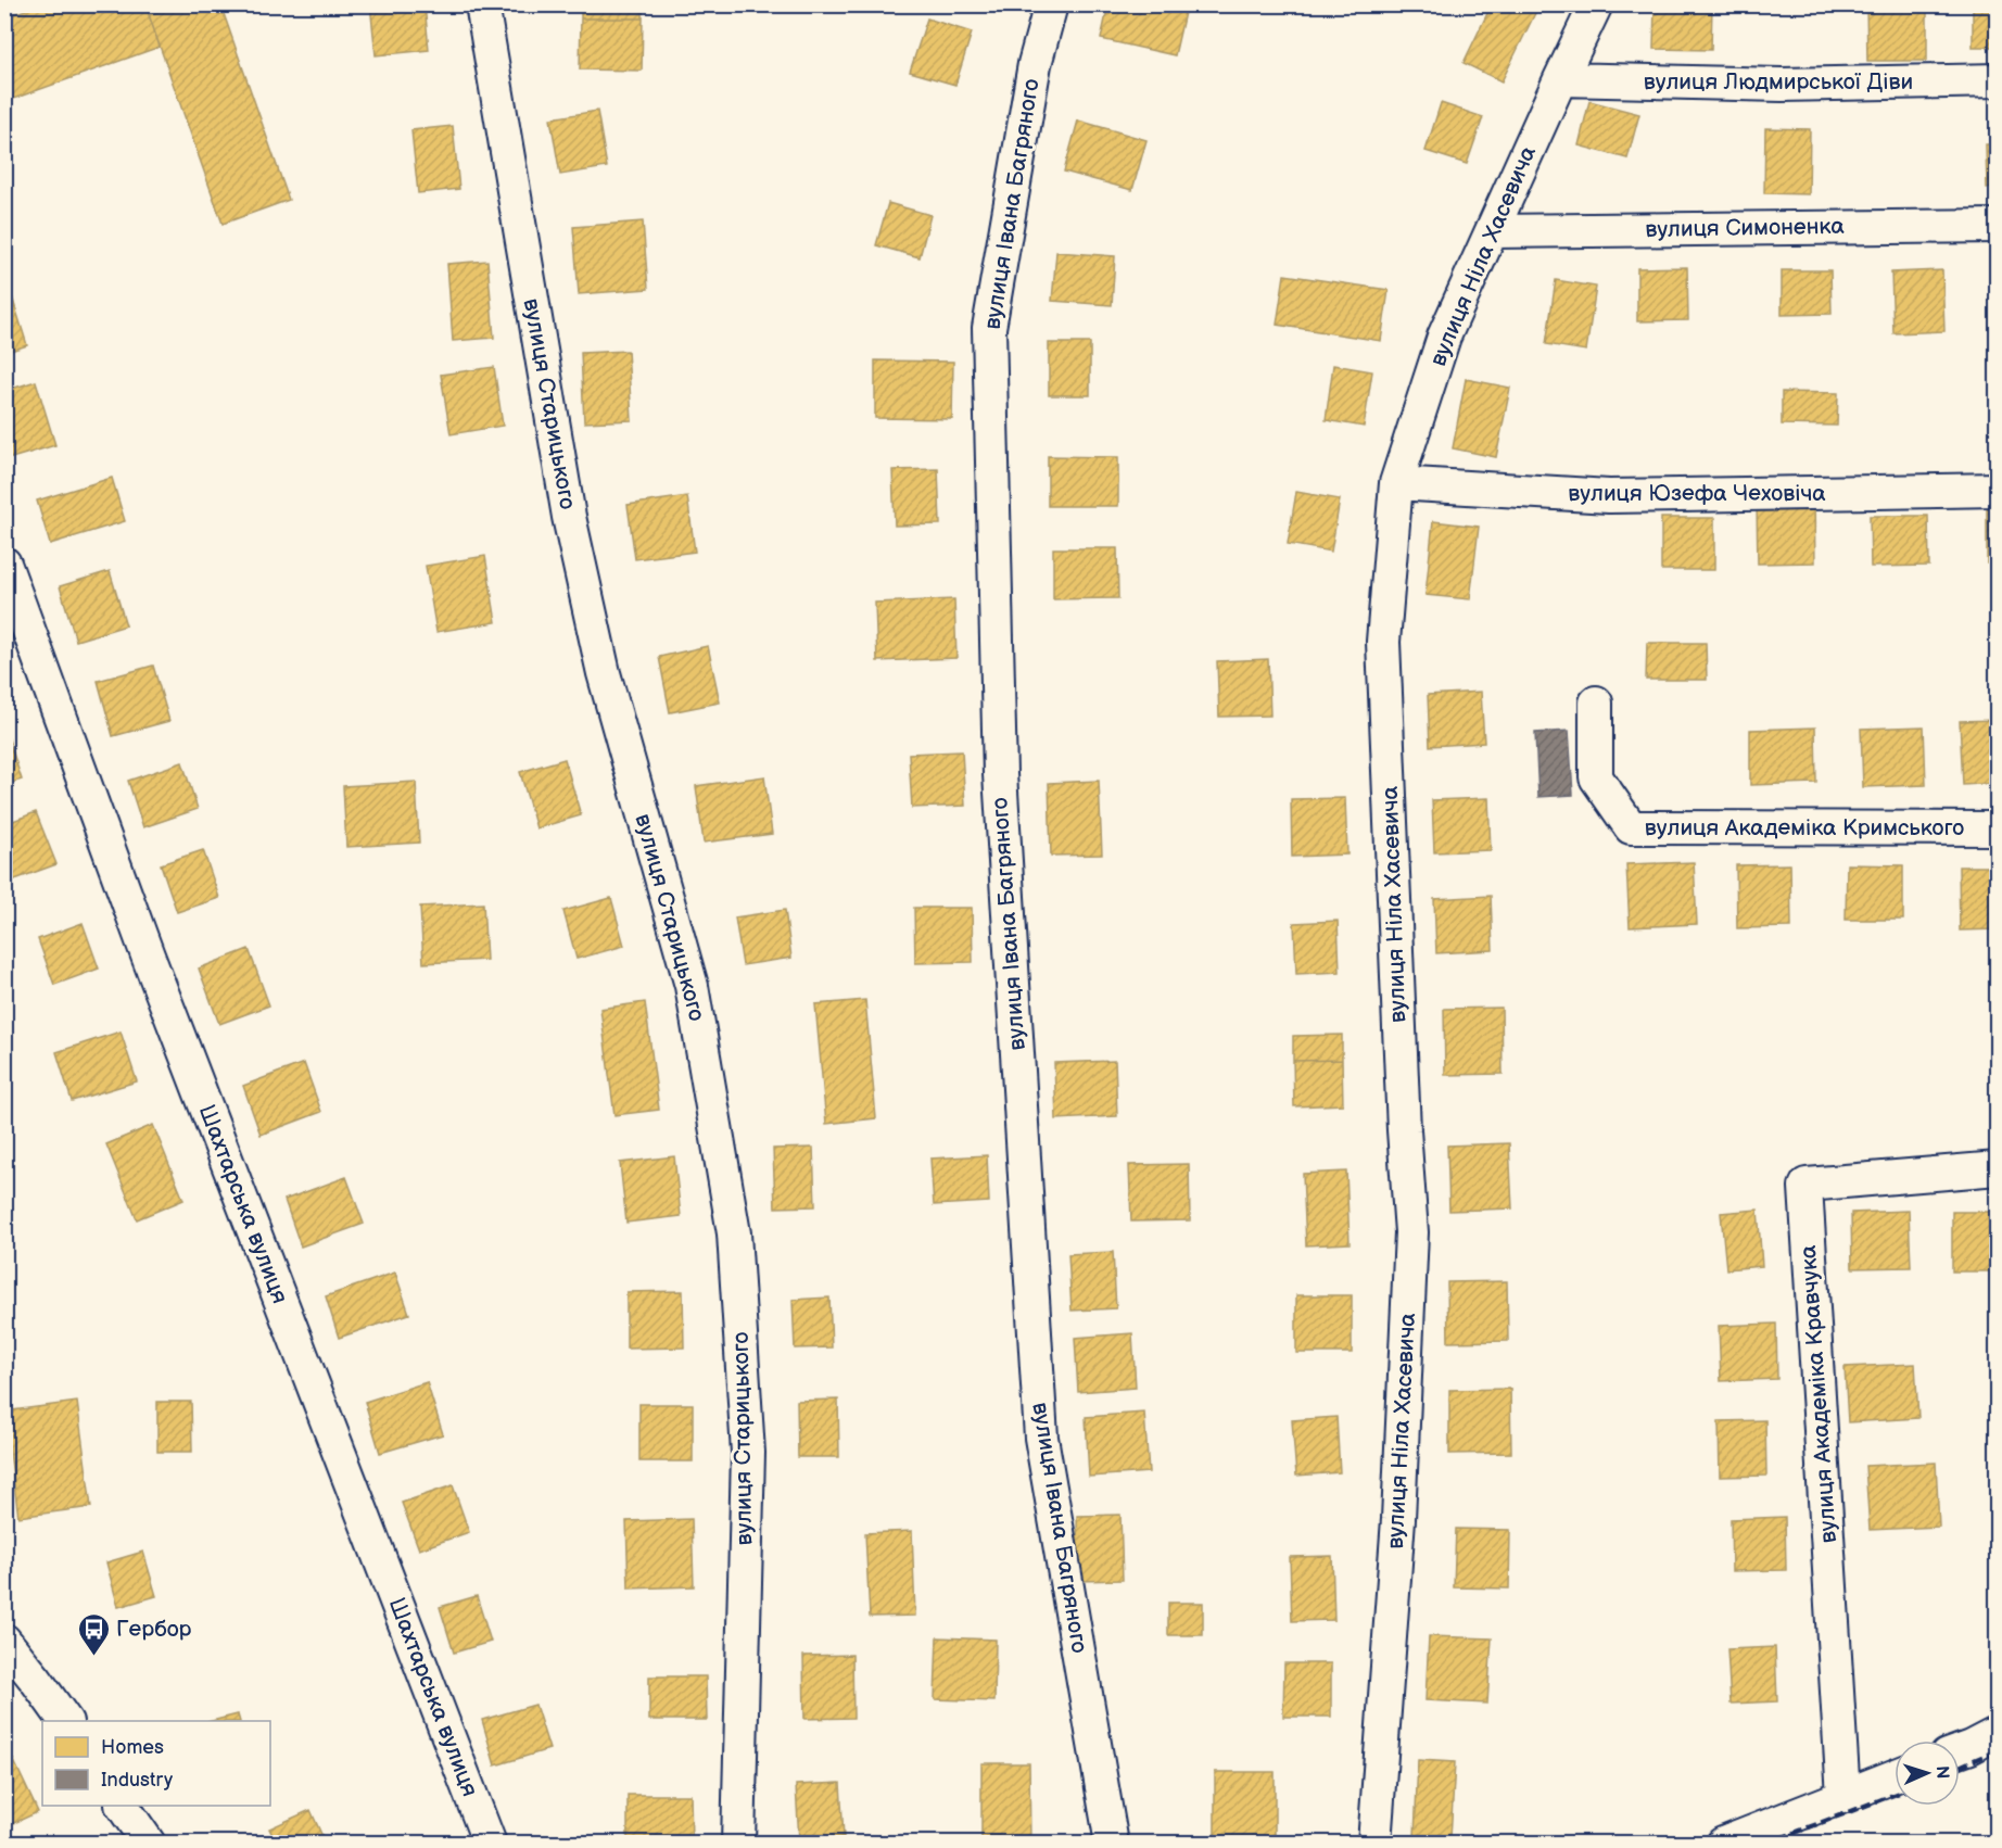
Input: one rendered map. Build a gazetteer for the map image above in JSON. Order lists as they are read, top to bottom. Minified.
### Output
{"streets":{"street":["вулиця Людмирської Діви","вулиця Івана Багряного","вулиця Симоненка","вулиця Ніла Хасевича","вулиця Старицького","вулиця Юзефа Чеховіча","вулиця Академіка Кримського","Шахтарська вулиця","вулиця Академіка Кравчука"]},"crossings":[["вулиця Людмирської Діви","вулиця Ніла Хасевича"],["вулиця Симоненка","вулиця Ніла Хасевича"],["вулиця Ніла Хасевича","вулиця Юзефа Чеховіча"]],"places":{"bus stop":["Гербор"]},"legend":["Homes","Industry"],"north":"right"}
